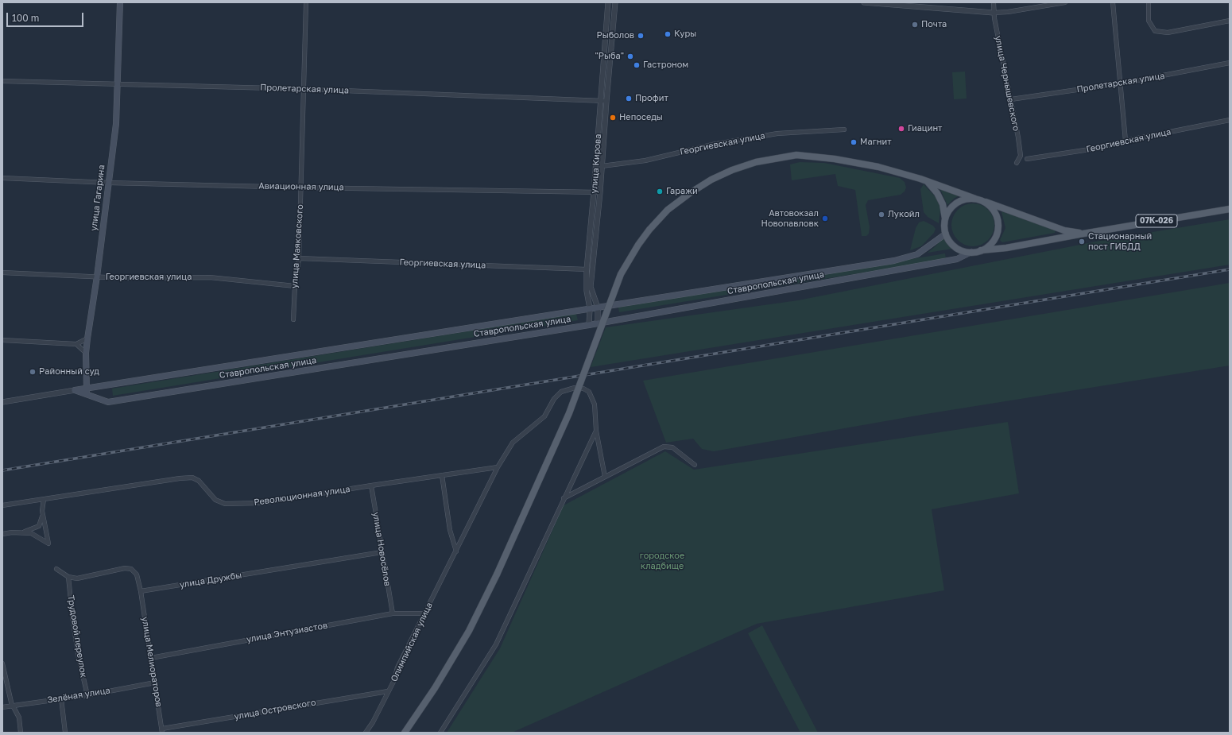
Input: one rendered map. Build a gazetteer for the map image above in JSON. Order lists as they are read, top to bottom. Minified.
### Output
{"streets":{"main road":["улица Гагарина","07К-026","Ставропольская улица"],"street":["Пролетарская улица","улица Чернышевского","Георгиевская улица","улица Кирова","Авиационная улица","улица Маяковского","Революционная улица","улица Новосёлов","улица Дружбы","улица Энтузиастов","Трудовой переулок","Олимпийская улица","улица Мелиораторов","Зелёная улица","улица Островского"]},"crossings":[["Пролетарская улица","улица Чернышевского"],["Пролетарская улица","улица Кирова"],["Пролетарская улица","улица Гагарина"],["Пролетарская улица","улица Маяковского"],["Георгиевская улица","улица Кирова"],["Георгиевская улица","улица Гагарина"],["Георгиевская улица","улица Маяковского"],["улица Кирова","Авиационная улица"],["улица Кирова","Ставропольская улица"],["Авиационная улица","улица Гагарина"],["Авиационная улица","улица Маяковского"],["улица Гагарина","Ставропольская улица"],["07К-026","Ставропольская улица"],["Революционная улица","улица Новосёлов"],["Революционная улица","Олимпийская улица"],["улица Новосёлов","улица Дружбы"],["улица Новосёлов","улица Энтузиастов"],["улица Дружбы","улица Мелиораторов"],["улица Энтузиастов","Олимпийская улица"],["улица Энтузиастов","улица Мелиораторов"],["Трудовой переулок","Зелёная улица"],["Олимпийская улица","улица Островского"],["улица Мелиораторов","Зелёная улица"],["улица Мелиораторов","улица Островского"]],"parks":["городское кладбище"],"places":["Почта","Куры","Рыболов","\"Рыба\"","Гастроном","Профит","Непоседы","Гиацинт","Магнит","Гаражи","Лукойл","Автовокзал Новопавловк","Стационарный пост ГИБДД","Районный суд"],"scale_bar":"100 m"}
